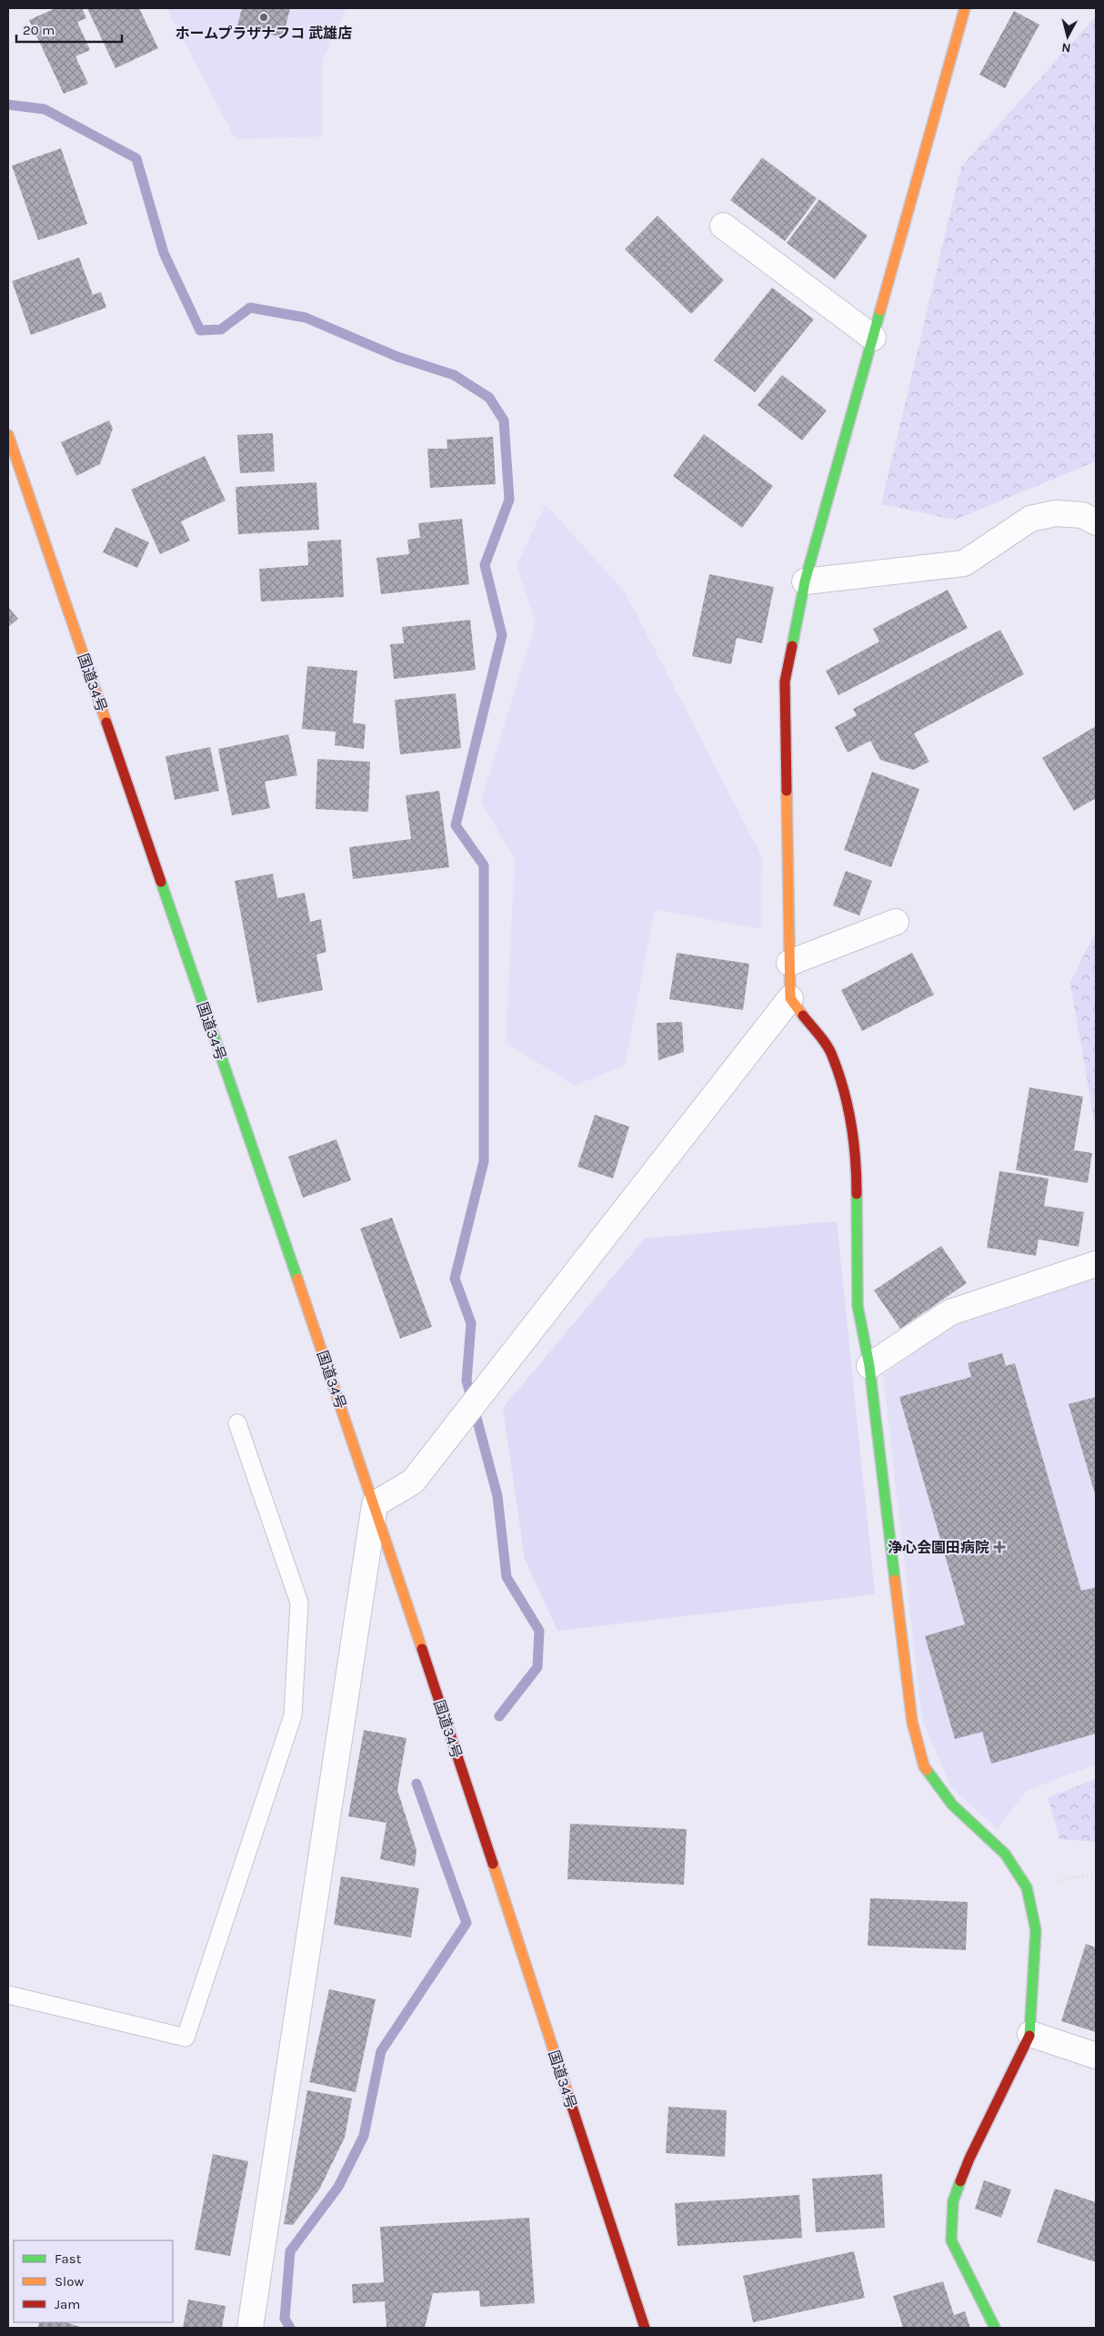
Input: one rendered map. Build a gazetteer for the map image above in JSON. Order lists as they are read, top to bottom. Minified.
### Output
{"streets":{"main road":["国道34号"]},"places":{"other":["ホームプラザナフコ 武雄店"],"health":["浄心会園田病院"]},"legend":["Fast","Slow","Jam"],"scale_bar":"20 m","north":"bottom"}
